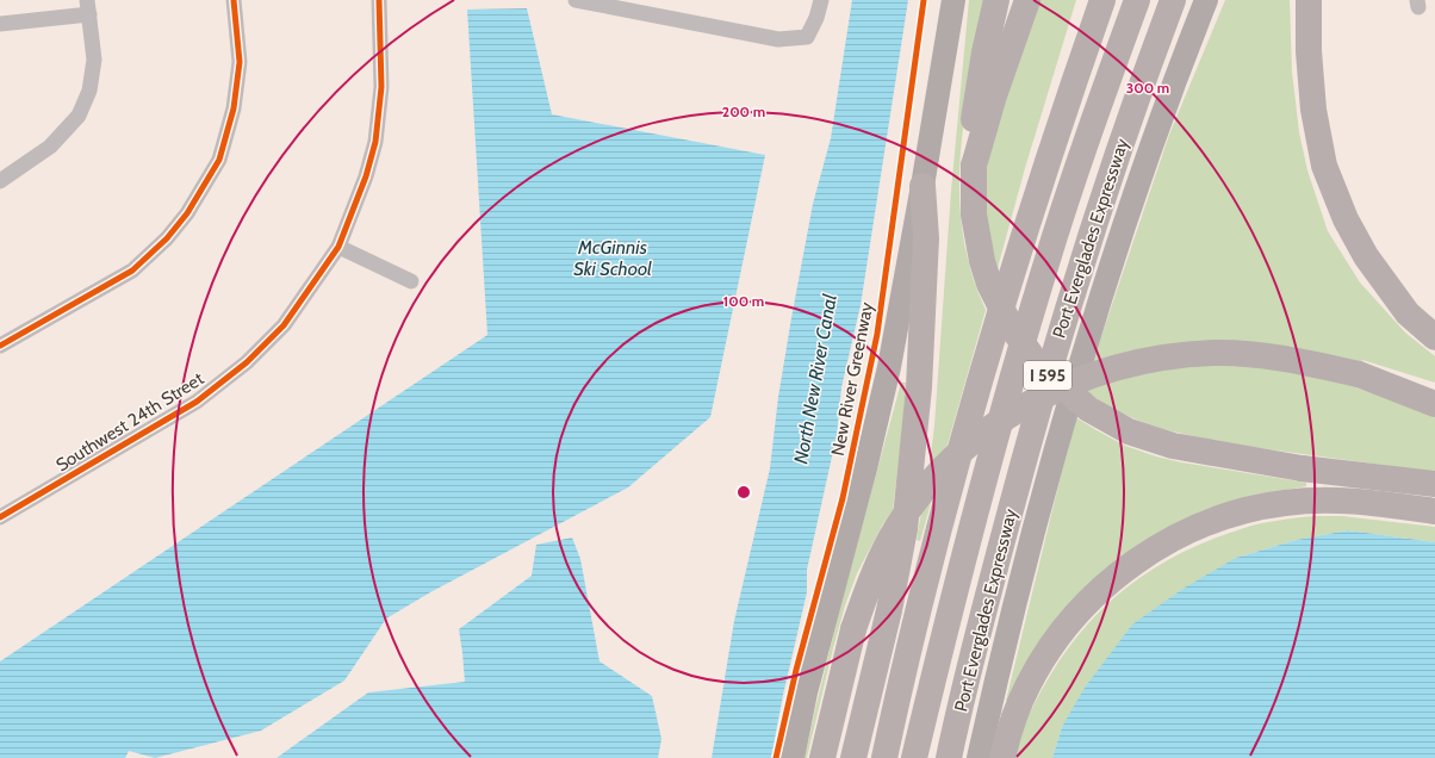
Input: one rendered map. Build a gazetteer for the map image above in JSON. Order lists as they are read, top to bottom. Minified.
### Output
{"streets":{"highway":["Port Everglades Expressway","I 595"],"street":["Southwest 24th Street"],"cycle path":["New River Greenway"]},"water":["McGinnis Ski School","North New River Canal"],"rings":["300 m","200 m","100 m"]}
